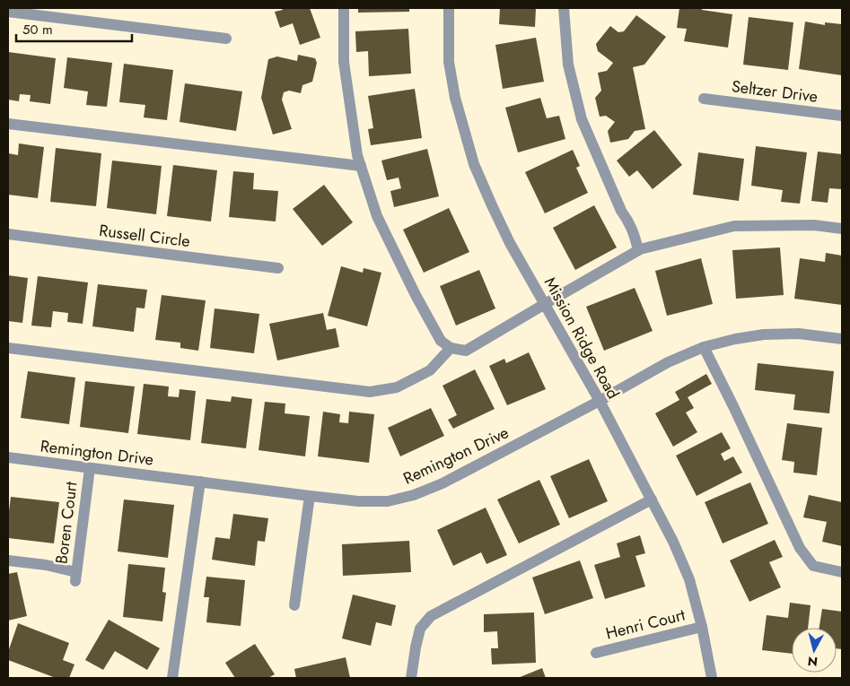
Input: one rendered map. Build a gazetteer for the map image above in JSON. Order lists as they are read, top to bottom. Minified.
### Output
{"streets":{"street":["Seltzer Drive","Russell Circle","Mission Ridge Road","Remington Drive","Boren Court","Henri Court"]},"crossings":[["Mission Ridge Road","Remington Drive"],["Mission Ridge Road","Henri Court"],["Remington Drive","Boren Court"]],"scale_bar":"50 m","north":"bottom"}
